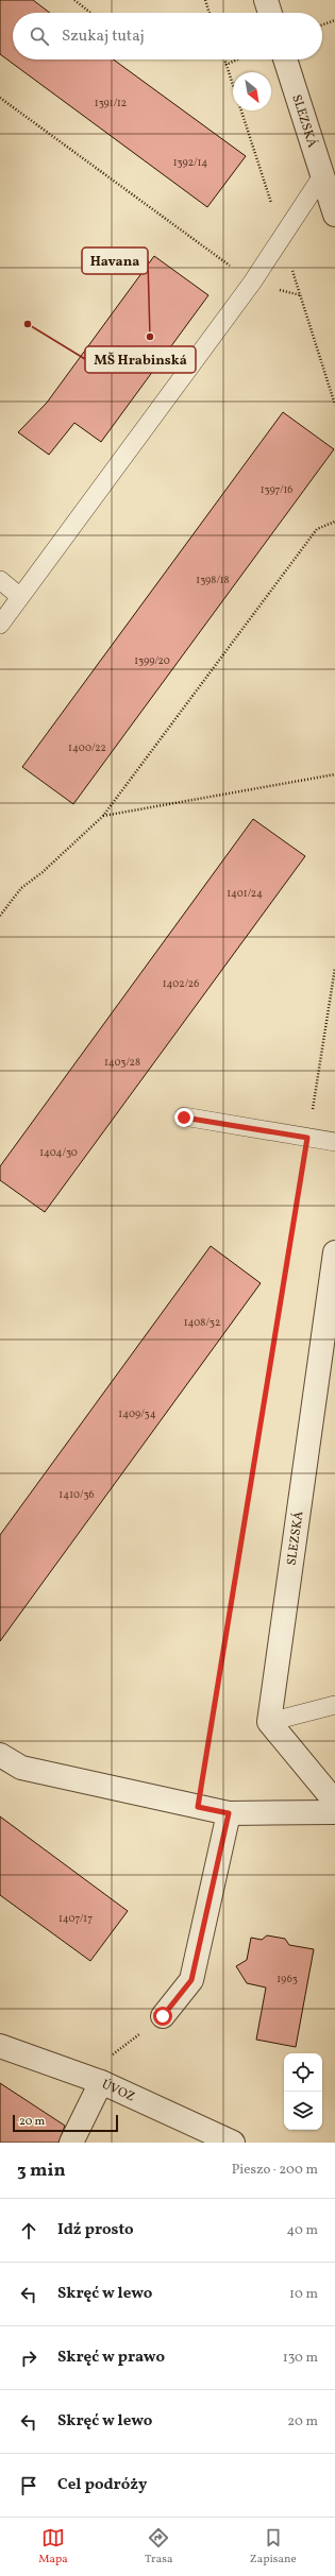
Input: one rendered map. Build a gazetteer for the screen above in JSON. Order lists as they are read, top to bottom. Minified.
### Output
{"streets":{"street":["SLEZSKÁ","ÚVOZ"]},"places":["MŠ Hrabinská","Havana"],"house_numbers":["1391/12","1392/14","1397/16","1398/18","1399/20","1400/22","1401/24","1402/26","1403/28","1404/30","1408/32","1409/34","1410/36","1407/17","1963"],"scale_bar":"20 m","north":"bottom right","page":{"search":"Szukaj tutaj","scale":"20 m","heading":["3 min","Pieszo · 200 m"],"list":[["Idź prosto","40 m"],["Skręć w lewo","10 m"],["Skręć w prawo","130 m"],["Skręć w lewo","20 m"],"Cel podróży"],"nav":["Mapa","Trasa","Zapisane"]}}
